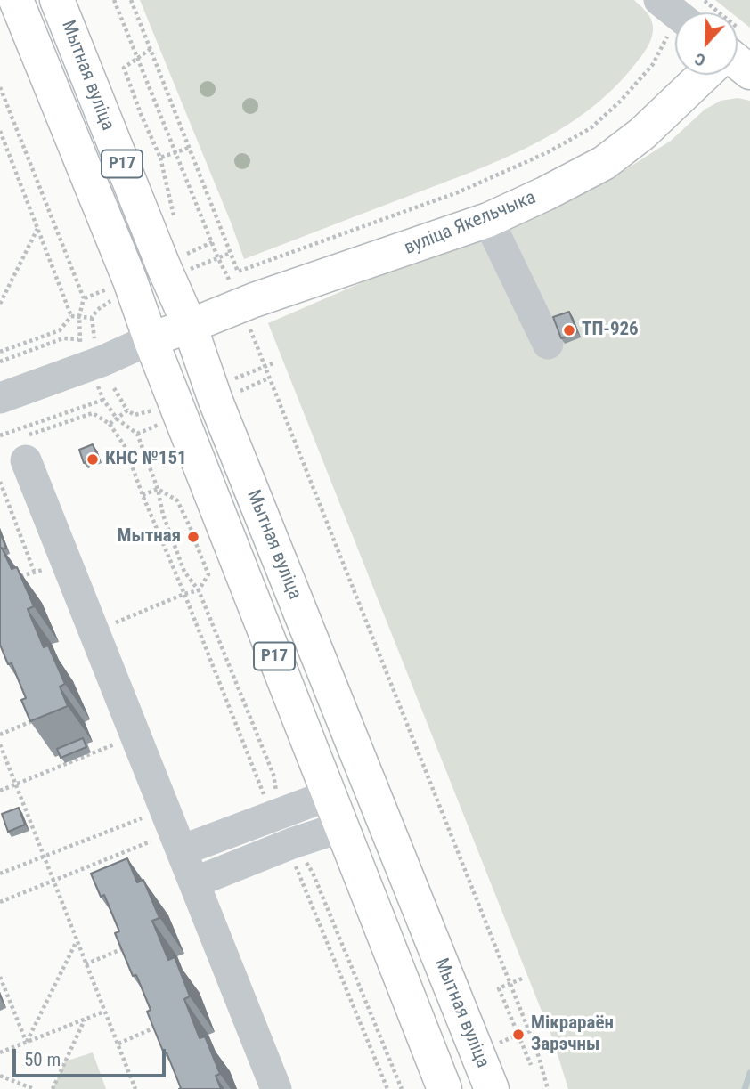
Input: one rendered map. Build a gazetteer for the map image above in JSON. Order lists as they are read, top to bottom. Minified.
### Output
{"streets":{"main road":["Мытная вуліца","Р17","вуліца Якельчыка"]},"crossings":[["Мытная вуліца","вуліца Якельчыка"]],"places":["ТП-926","КНС №151","Мытная","Мікрараён Зарэчны"],"scale_bar":"50 m","north":"bottom"}
